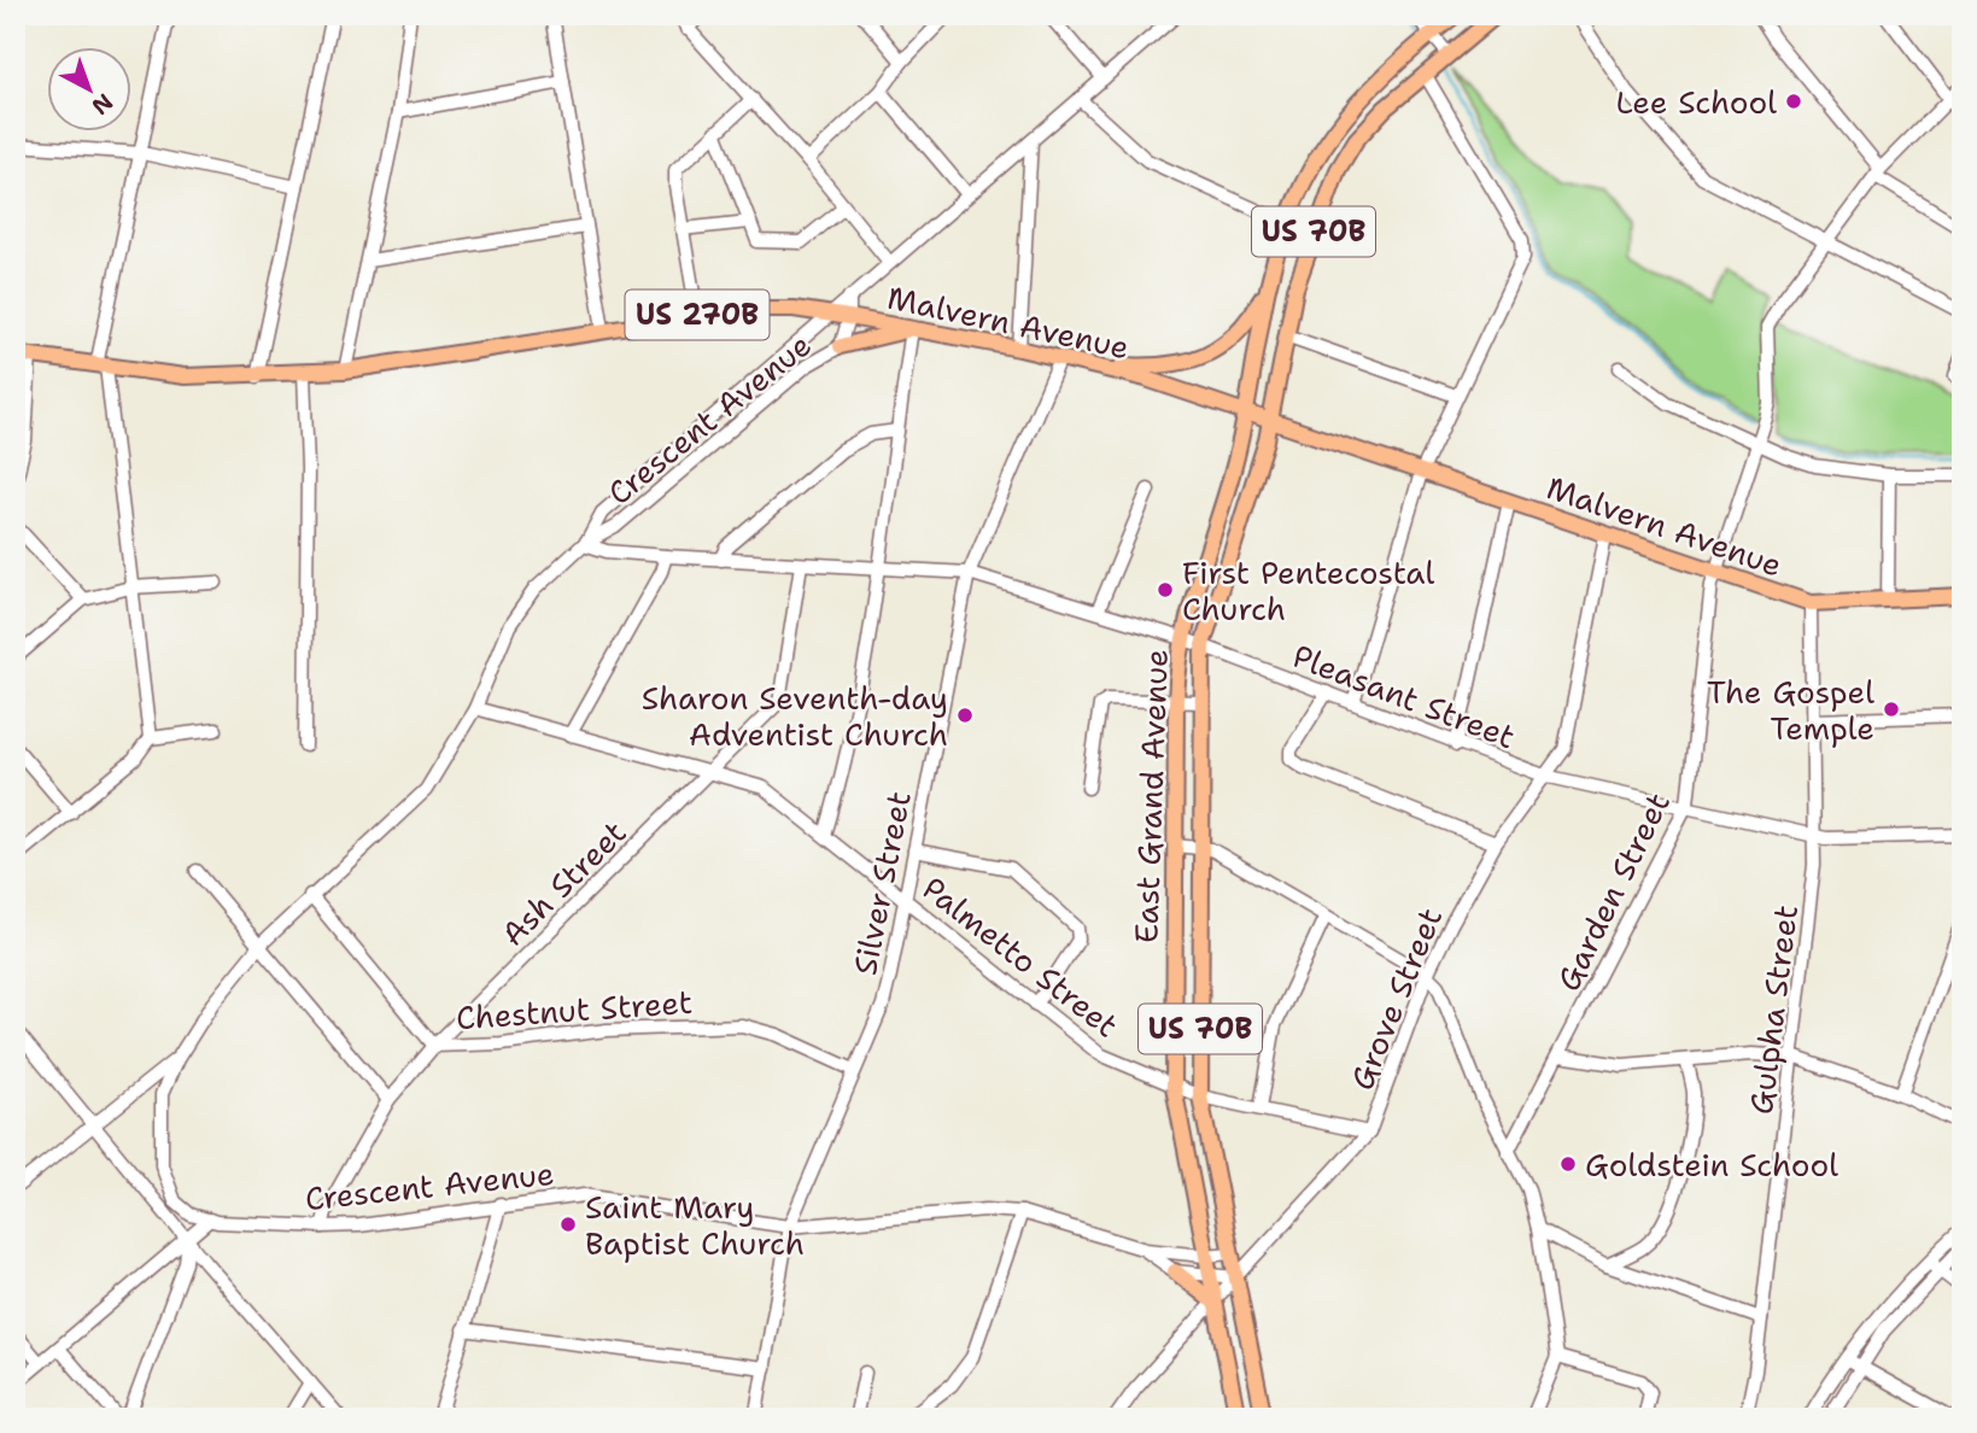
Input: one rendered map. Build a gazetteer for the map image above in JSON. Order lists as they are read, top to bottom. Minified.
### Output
{"streets":{"main road":["US 70B","US 270B","Malvern Avenue","East Grand Avenue"],"street":["Crescent Avenue","Pleasant Street","Ash Street","Silver Street","Garden Street","Palmetto Street","Grove Street","Chestnut Street","Gulpha Street"]},"crossings":[["US 70B","East Grand Avenue"],["US 270B","Malvern Avenue"],["US 270B","East Grand Avenue"],["Malvern Avenue","Crescent Avenue"],["Malvern Avenue","East Grand Avenue"],["Malvern Avenue","Silver Street"],["Malvern Avenue","Garden Street"],["Malvern Avenue","Grove Street"],["Malvern Avenue","Gulpha Street"],["Crescent Avenue","Pleasant Street"],["Crescent Avenue","East Grand Avenue"],["Crescent Avenue","Ash Street"],["Crescent Avenue","Silver Street"],["Crescent Avenue","Palmetto Street"],["Crescent Avenue","Chestnut Street"],["Pleasant Street","East Grand Avenue"],["Pleasant Street","Ash Street"],["Pleasant Street","Silver Street"],["Pleasant Street","Garden Street"],["Pleasant Street","Grove Street"],["Pleasant Street","Gulpha Street"],["East Grand Avenue","Palmetto Street"],["East Grand Avenue","Grove Street"],["Ash Street","Palmetto Street"],["Ash Street","Chestnut Street"],["Silver Street","Palmetto Street"],["Silver Street","Chestnut Street"],["Palmetto Street","Grove Street"]],"places":["Lee School","First Pentecostal Church","The Gospel Temple","Sharon Seventh-day Adventist Church","Goldstein School","Saint Mary Baptist Church"],"north":"bottom right"}
